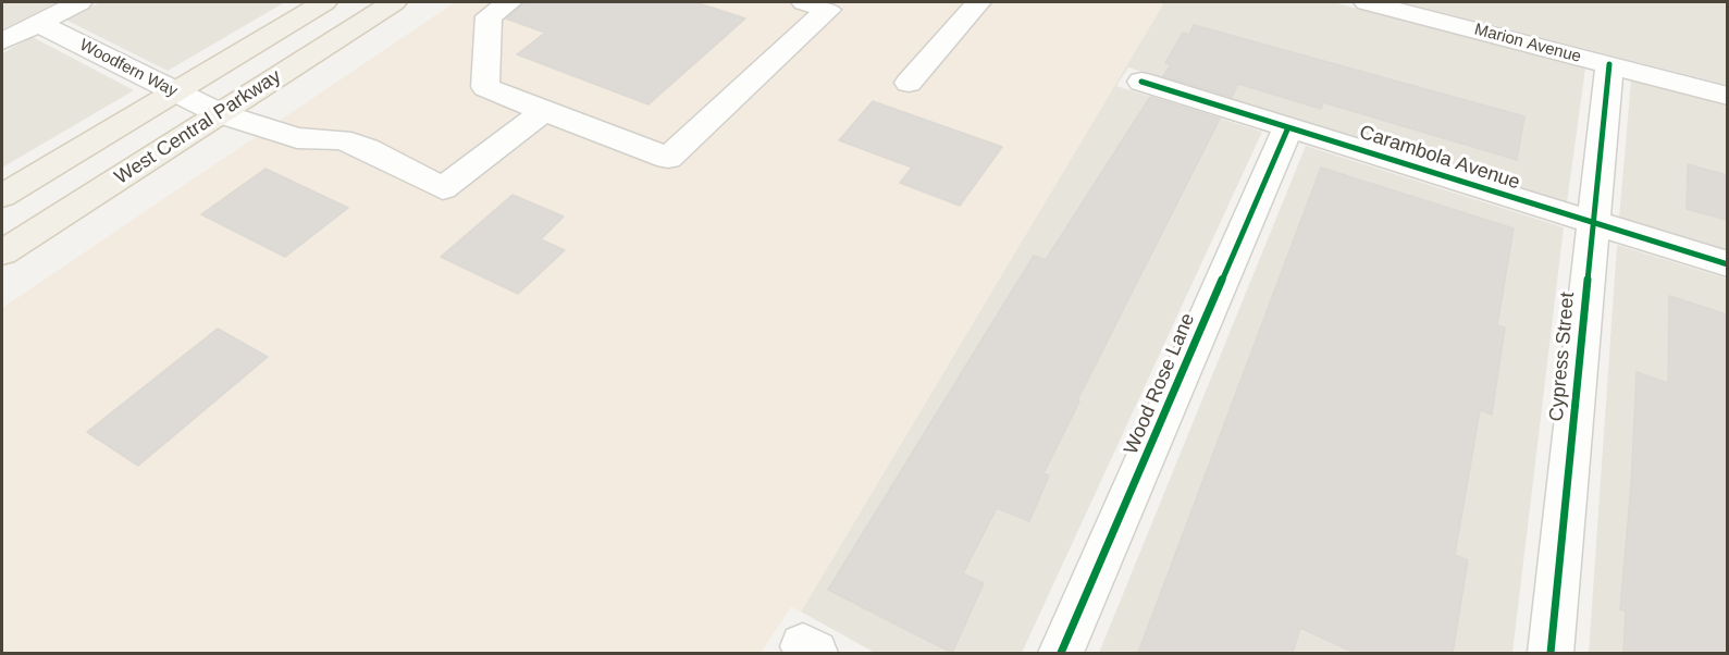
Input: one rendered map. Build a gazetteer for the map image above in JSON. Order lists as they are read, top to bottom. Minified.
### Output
{"streets":{"main road":["West Central Parkway"],"street":["Marion Avenue","Woodfern Way","Carambola Avenue","Cypress Street","Wood Rose Lane"]},"crossings":[["Marion Avenue","Cypress Street"],["Woodfern Way","West Central Parkway"],["Carambola Avenue","Cypress Street"],["Carambola Avenue","Wood Rose Lane"]]}
